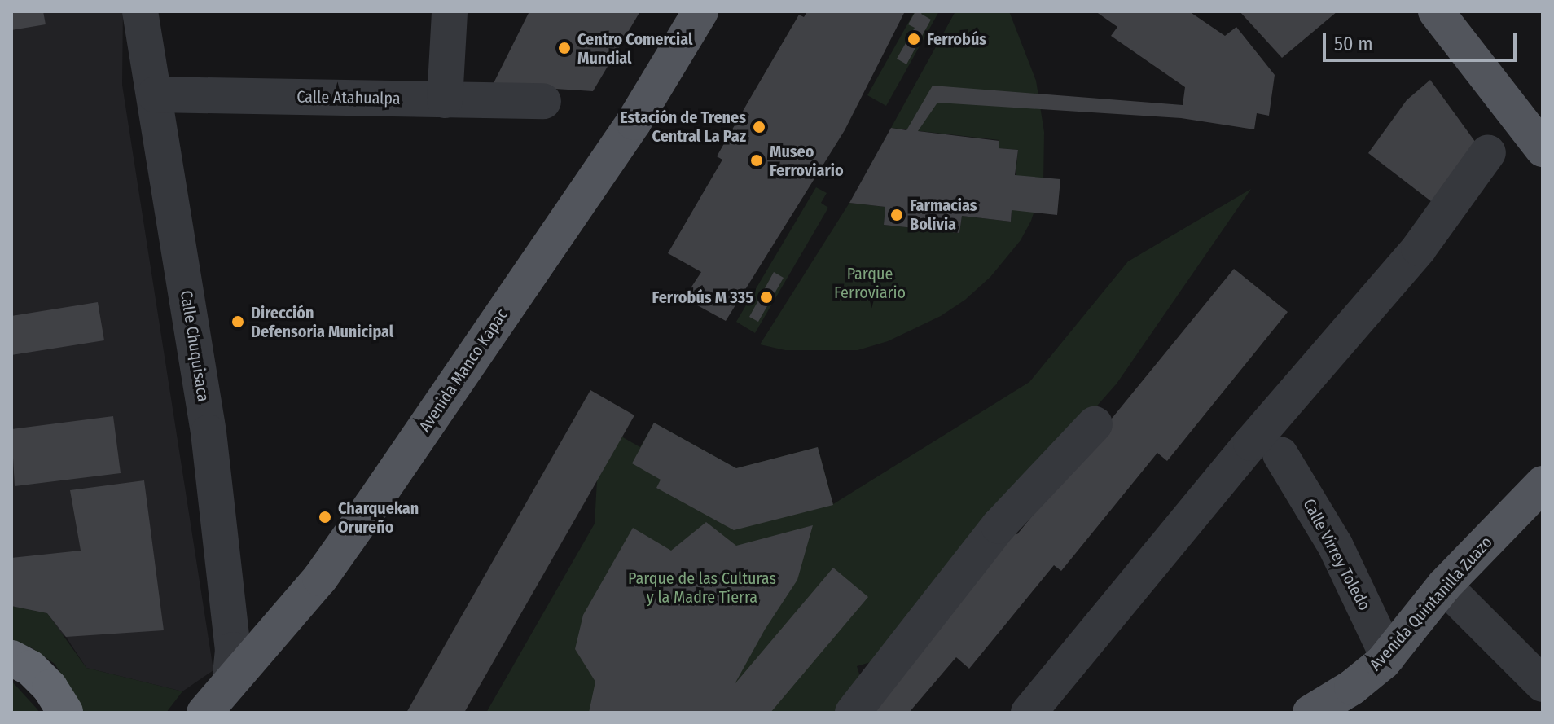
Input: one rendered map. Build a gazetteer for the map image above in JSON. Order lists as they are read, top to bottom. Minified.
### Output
{"streets":{"main road":["Avenida Manco Kapac","Avenida Quintanilla Zuazo"],"street":["Calle Atahualpa","Calle Chuquisaca","Calle Virrey Toledo"]},"crossings":[["Calle Atahualpa","Calle Chuquisaca"],["Calle Chuquisaca","Avenida Manco Kapac"],["Calle Virrey Toledo","Avenida Quintanilla Zuazo"]],"parks":["Parque Ferroviario","Parque de las Culturas y la Madre Tierra"],"places":["Ferrobús","Centro Comercial Mundial","Estación de Trenes Central La Paz","Museo Ferroviario","Farmacias Bolivia","Ferrobús M 335","Dirección Defensoria Municipal","Charquekan Orureño"],"scale_bar":"50 m"}
